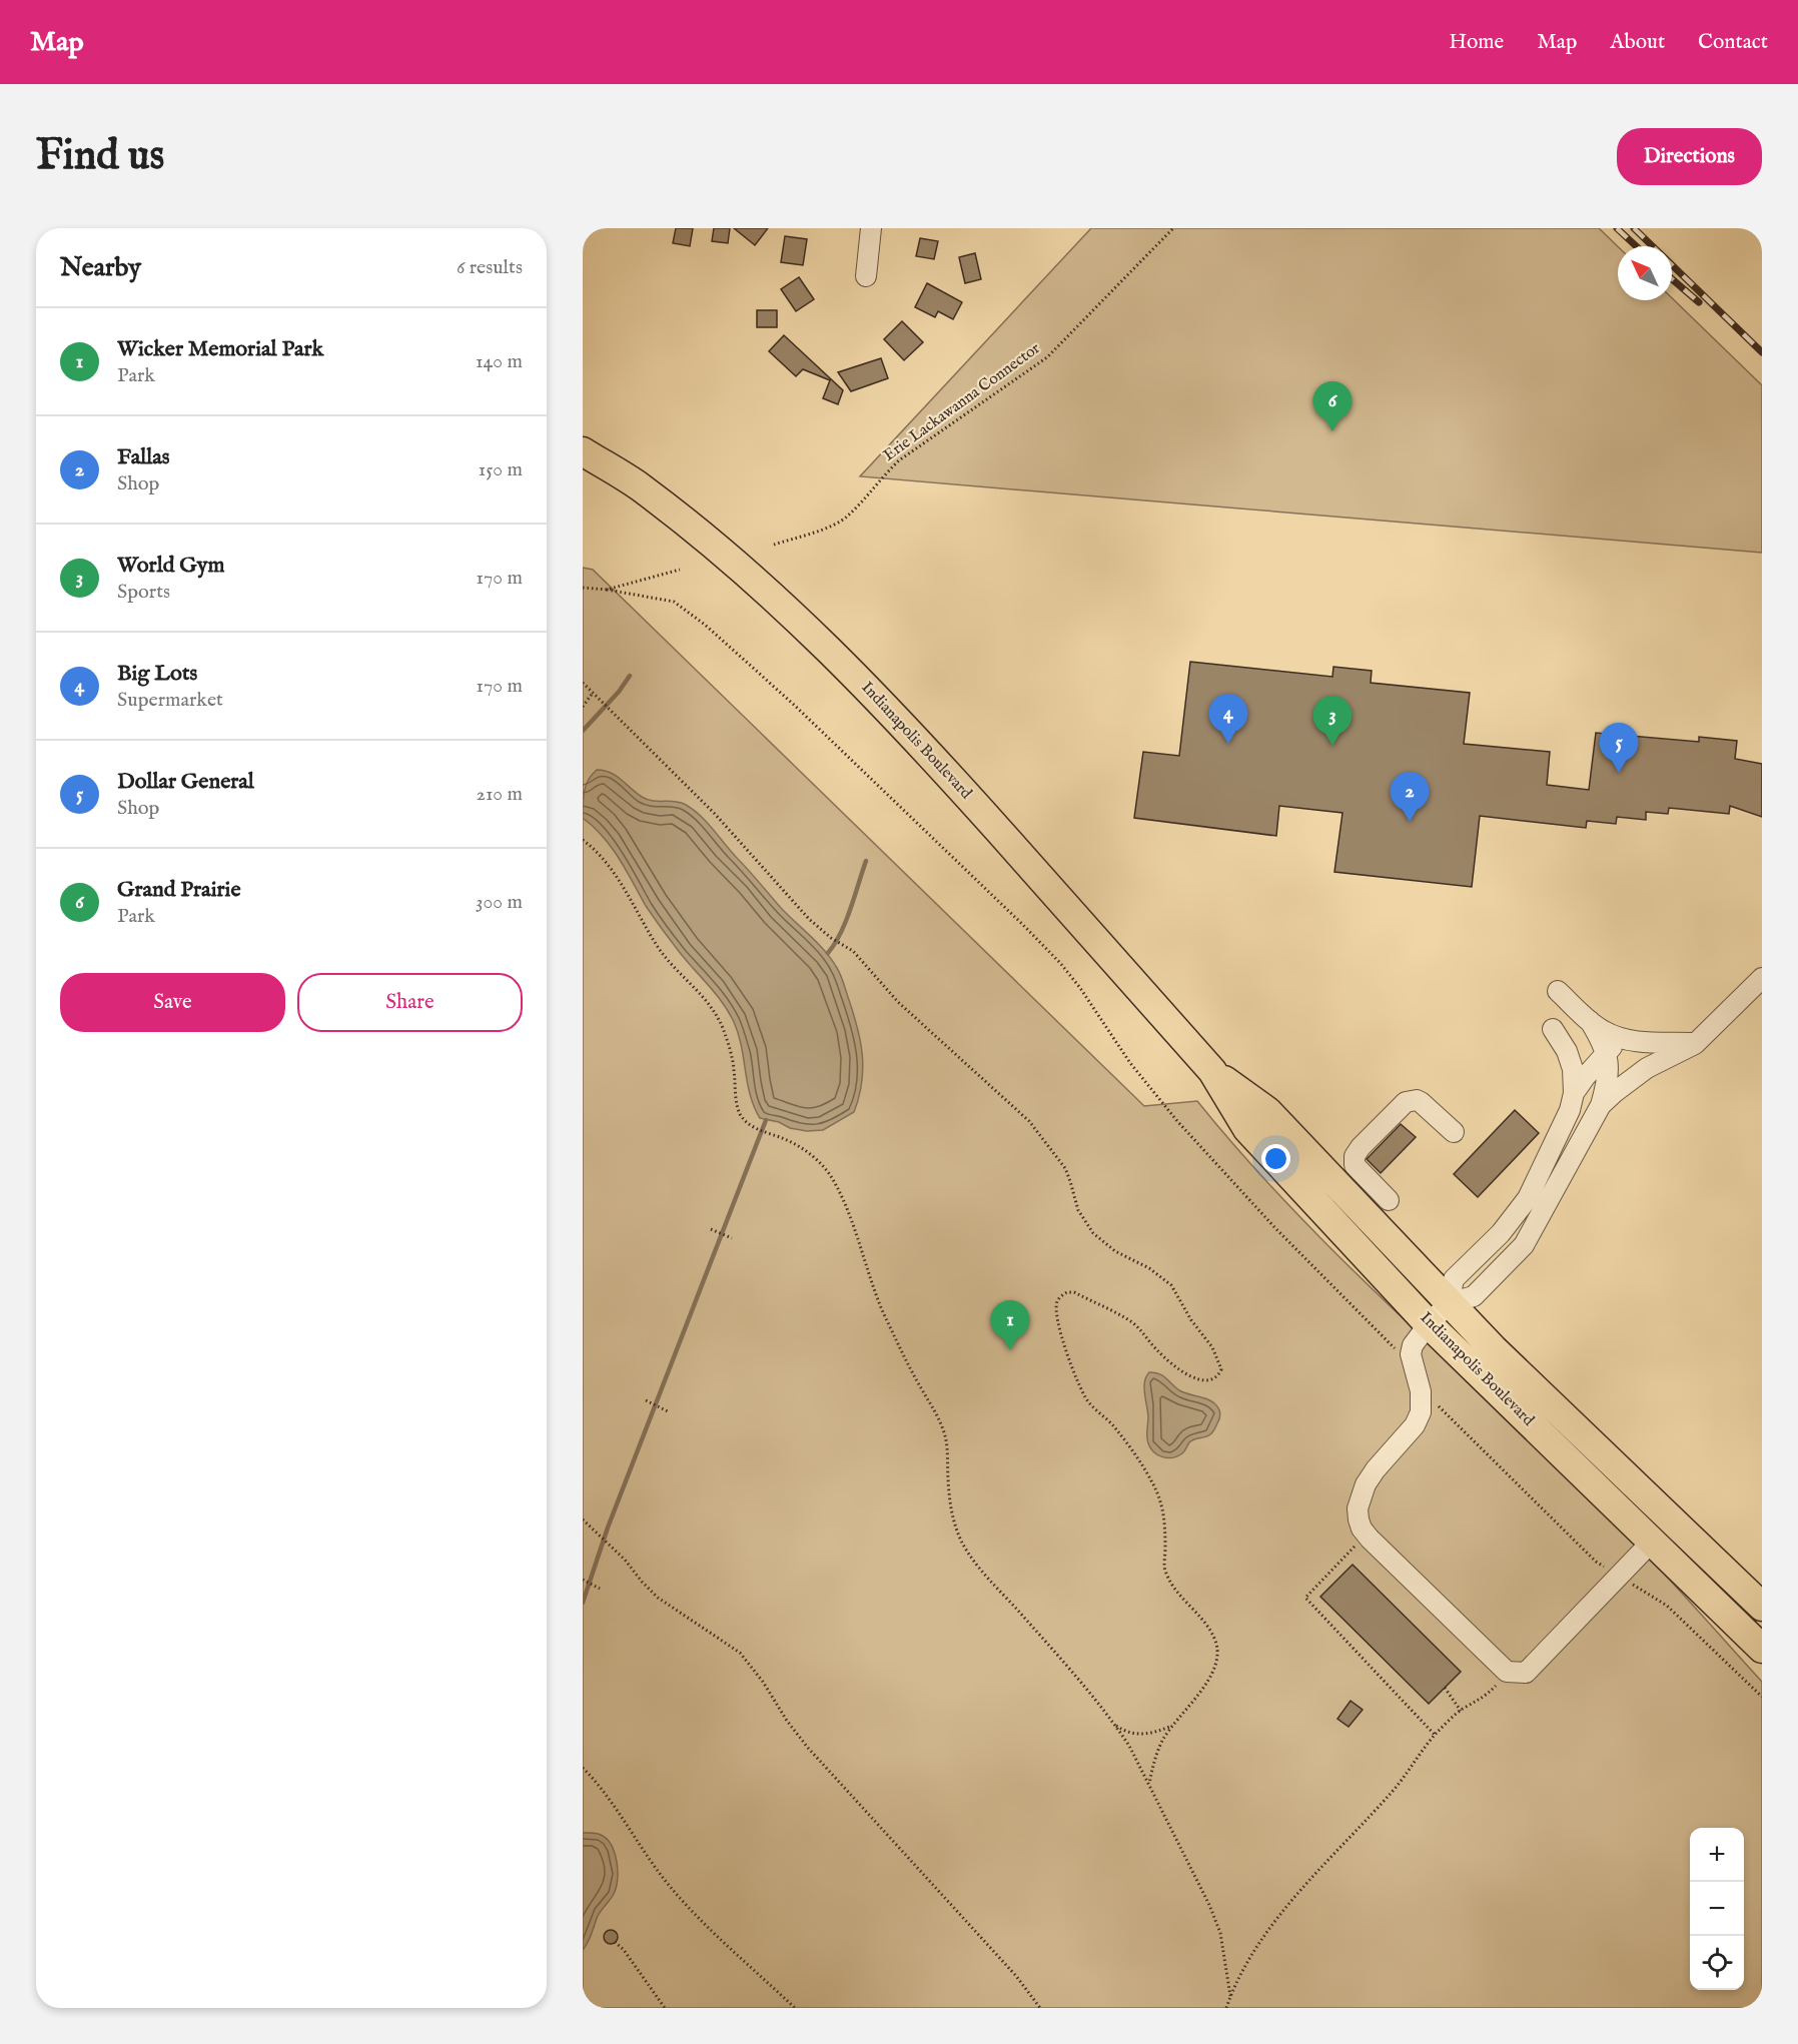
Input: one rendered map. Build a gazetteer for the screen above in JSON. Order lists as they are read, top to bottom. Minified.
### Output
{"streets":{"highway":["Indianapolis Boulevard"],"path":["Erie Lackawanna Connector"]},"north":"top left","page":{"header":"Map","nav":["Home","Map","About","Contact"],"buttons":["Directions",["Save","Share"]],"title":"Find us","heading":["Nearby","6 results"],"list":[{"mark":"1","name":"Wicker Memorial Park","note":"Park","value":"140 m"},{"mark":"2","name":"Fallas","note":"Shop","value":"150 m"},{"mark":"3","name":"World Gym","note":"Sports","value":"170 m"},{"mark":"4","name":"Big Lots","note":"Supermarket","value":"170 m"},{"mark":"5","name":"Dollar General","note":"Shop","value":"210 m"},{"mark":"6","name":"Grand Prairie","note":"Park","value":"300 m"}],"pins":["6","4","3","5","2","1"],"map_buttons":["+","−"]}}
